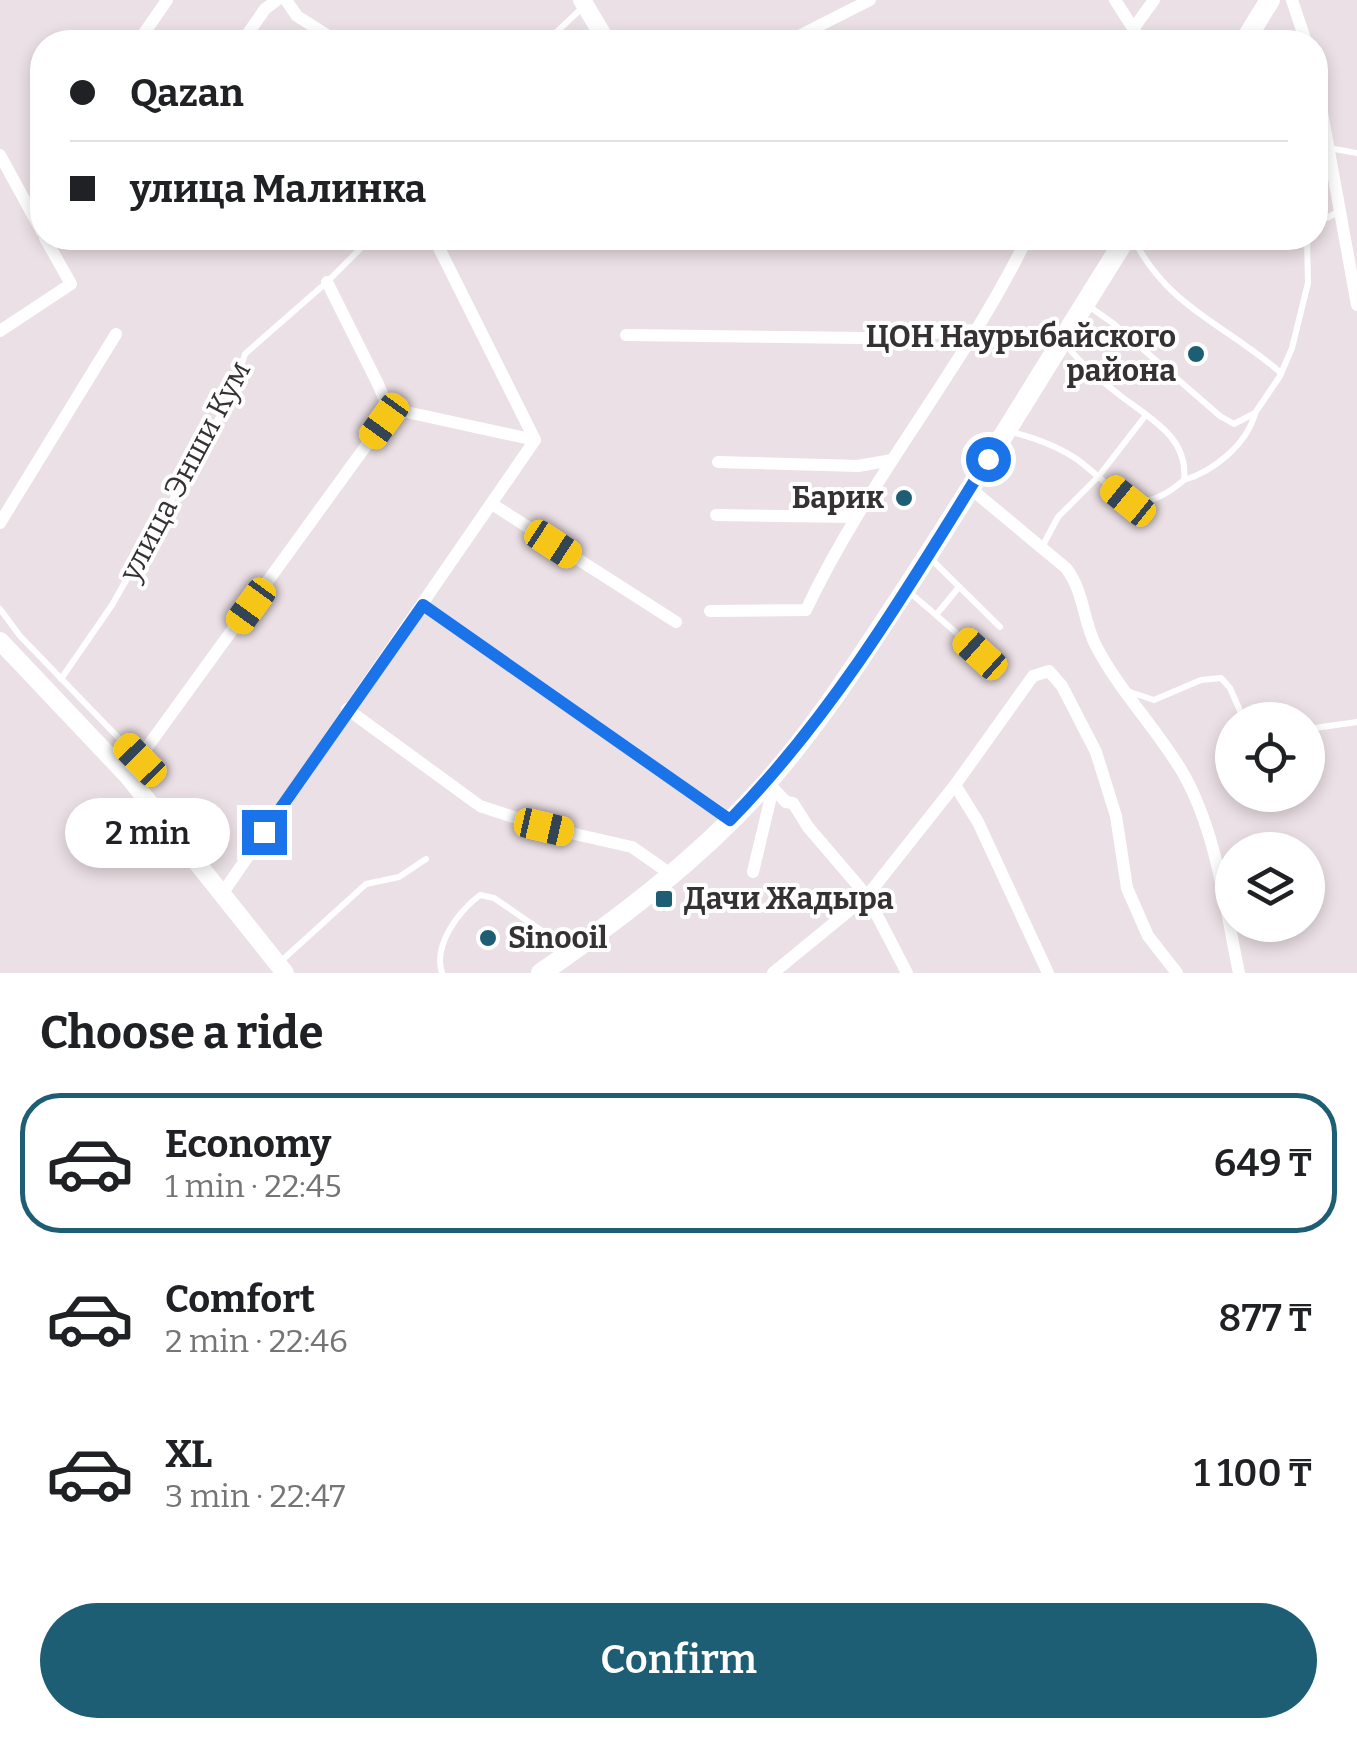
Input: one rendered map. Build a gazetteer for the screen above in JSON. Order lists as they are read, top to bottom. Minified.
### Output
{"streets":{"lane":["улица Энши Кум"]},"places":{"other":["ЦОН Наурыбайского района","Барик","Sinooil"],"transit":["Дачи Жадыра"]},"page":{"banner":["Qazan","улица Малинка"],"bubble":"2 min","heading":"Choose a ride","list":[{"name":"Economy","note":"1 min · 22:45","value":"649 ₸"},{"name":"Comfort","note":"2 min · 22:46","value":"877 ₸"},{"name":"XL","note":"3 min · 22:47","value":"1 100 ₸"}],"buttons":"Confirm"}}
